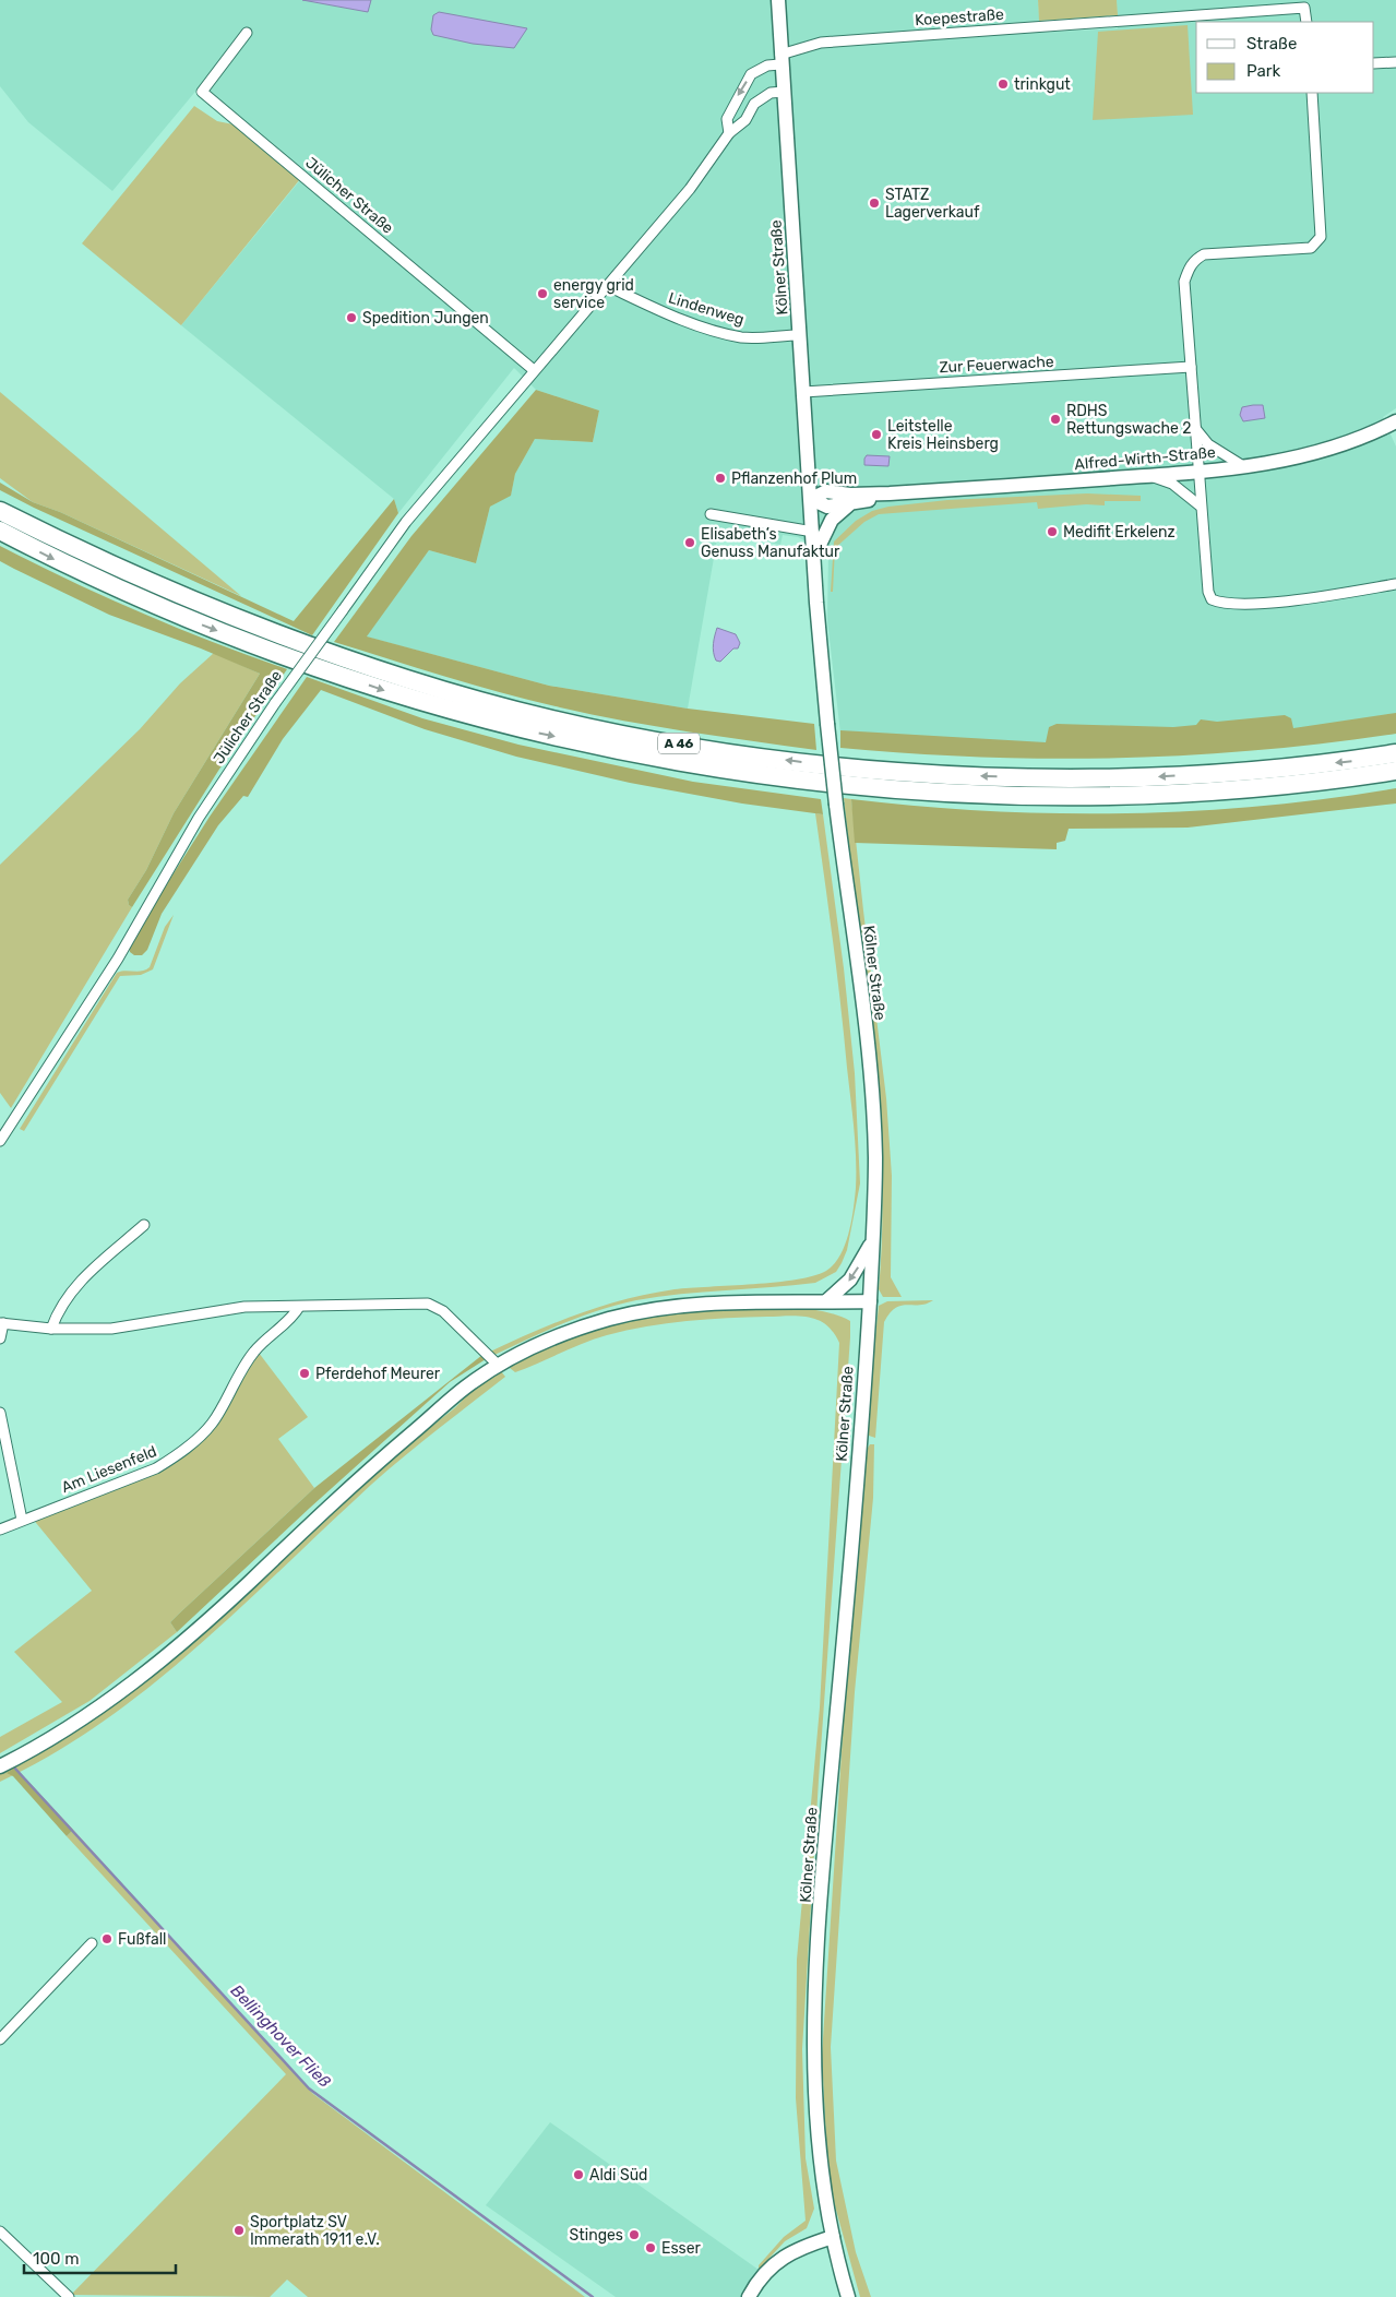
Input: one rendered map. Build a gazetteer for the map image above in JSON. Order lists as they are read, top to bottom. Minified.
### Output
{"streets":{"highway":["A 46"],"main road":["Kölner Straße","Alfred-Wirth-Straße"],"street":["Koepestraße","Jülicher Straße","Lindenweg","Zur Feuerwache","Am Liesenfeld"]},"crossings":[["Koepestraße","Jülicher Straße"],["Koepestraße","Kölner Straße"],["Jülicher Straße","Kölner Straße"],["Jülicher Straße","Lindenweg"],["Kölner Straße","Lindenweg"],["Kölner Straße","Zur Feuerwache"],["Kölner Straße","Alfred-Wirth-Straße"]],"water":["Bellinghover Fließ"],"places":["trinkgut","STATZ Lagerverkauf","energy grid service","Spedition Jungen","RDHS Rettungswache 2","Leitstelle Kreis Heinsberg","Pflanzenhof Plum","Medifit Erkelenz","Elisabeth’s Genuss Manufaktur","Pferdehof Meurer","Fußfall","Aldi Süd","Sportplatz SV Immerath 1911 e.V.","Stinges","Esser"],"legend":["Straße","Park"],"scale_bar":"100 m"}
